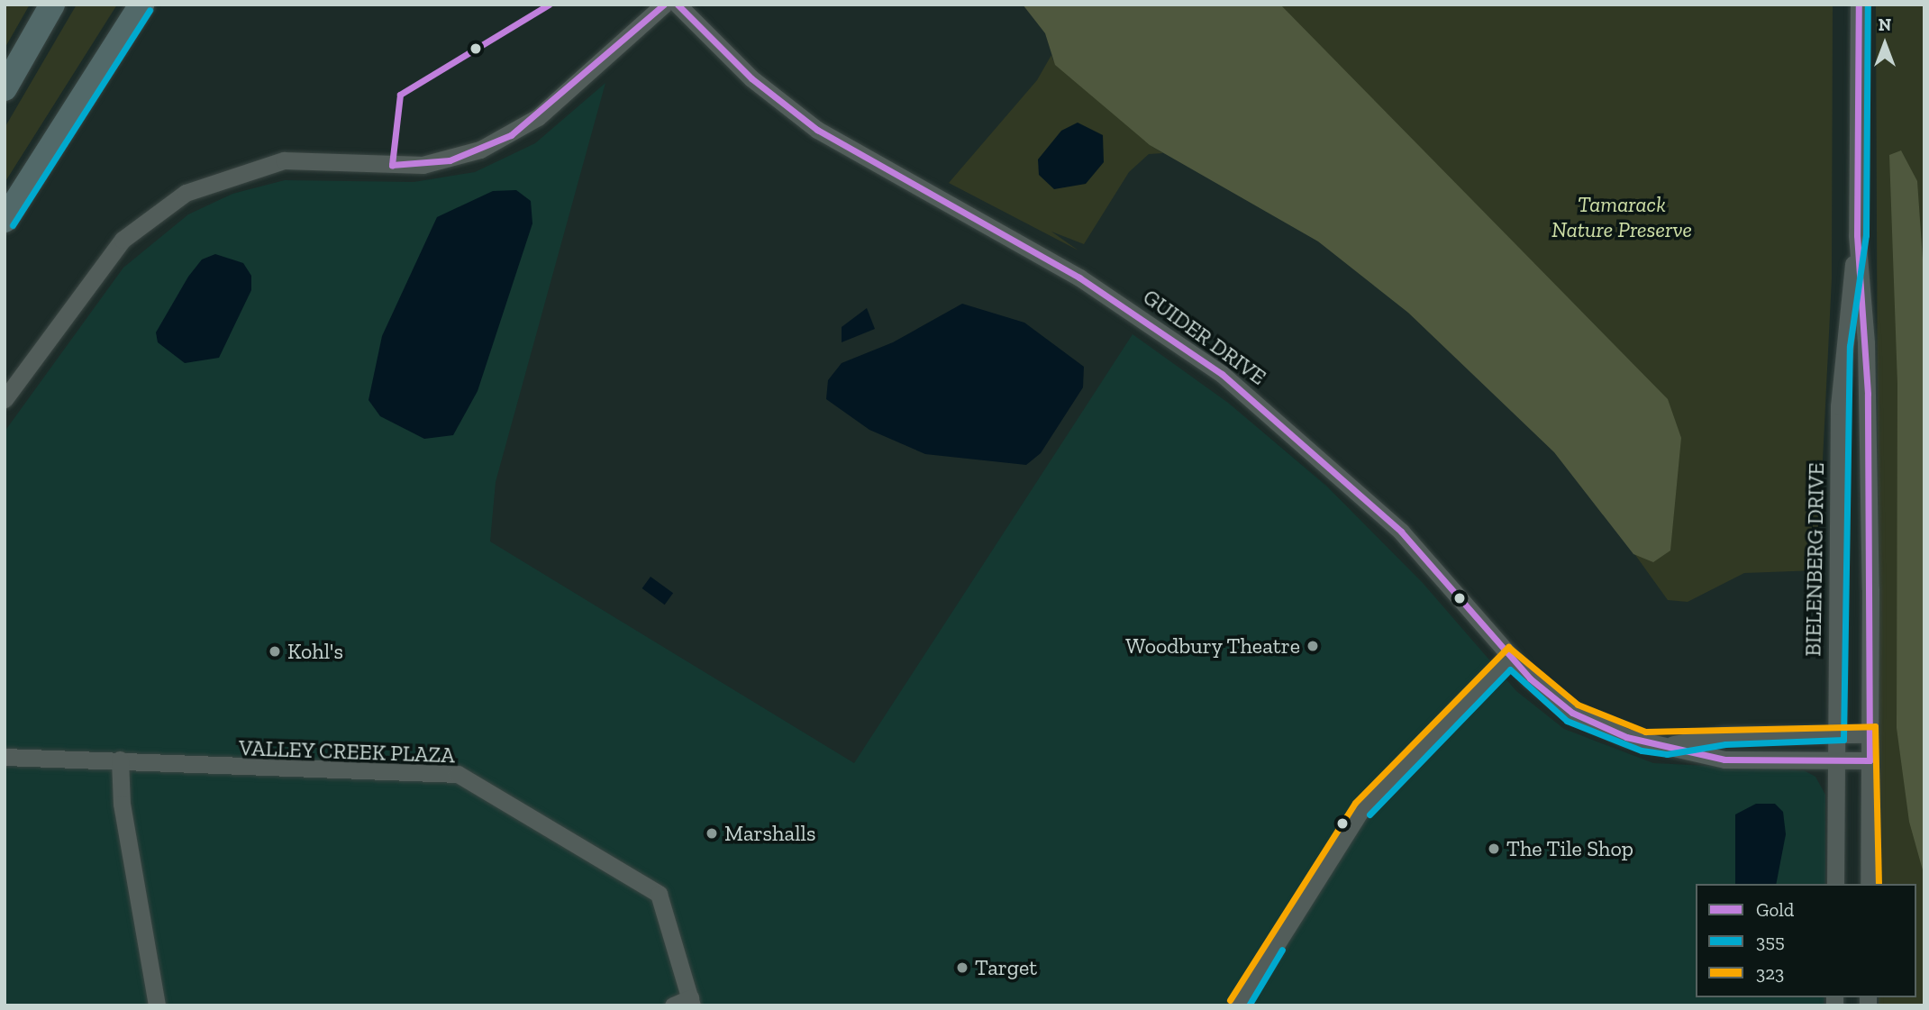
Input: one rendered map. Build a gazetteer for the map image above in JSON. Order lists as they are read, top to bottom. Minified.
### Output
{"streets":{"street":["GUIDER DRIVE","BIELENBERG DRIVE","VALLEY CREEK PLAZA"]},"crossings":[["GUIDER DRIVE","BIELENBERG DRIVE"]],"parks":["Tamarack Nature Preserve"],"places":["Woodbury Theatre","Kohl's","Marshalls","The Tile Shop","Target"],"lines":["transit line Gold","transit line 355","transit line 323"],"legend":["Gold","355","323"],"north":"top"}
